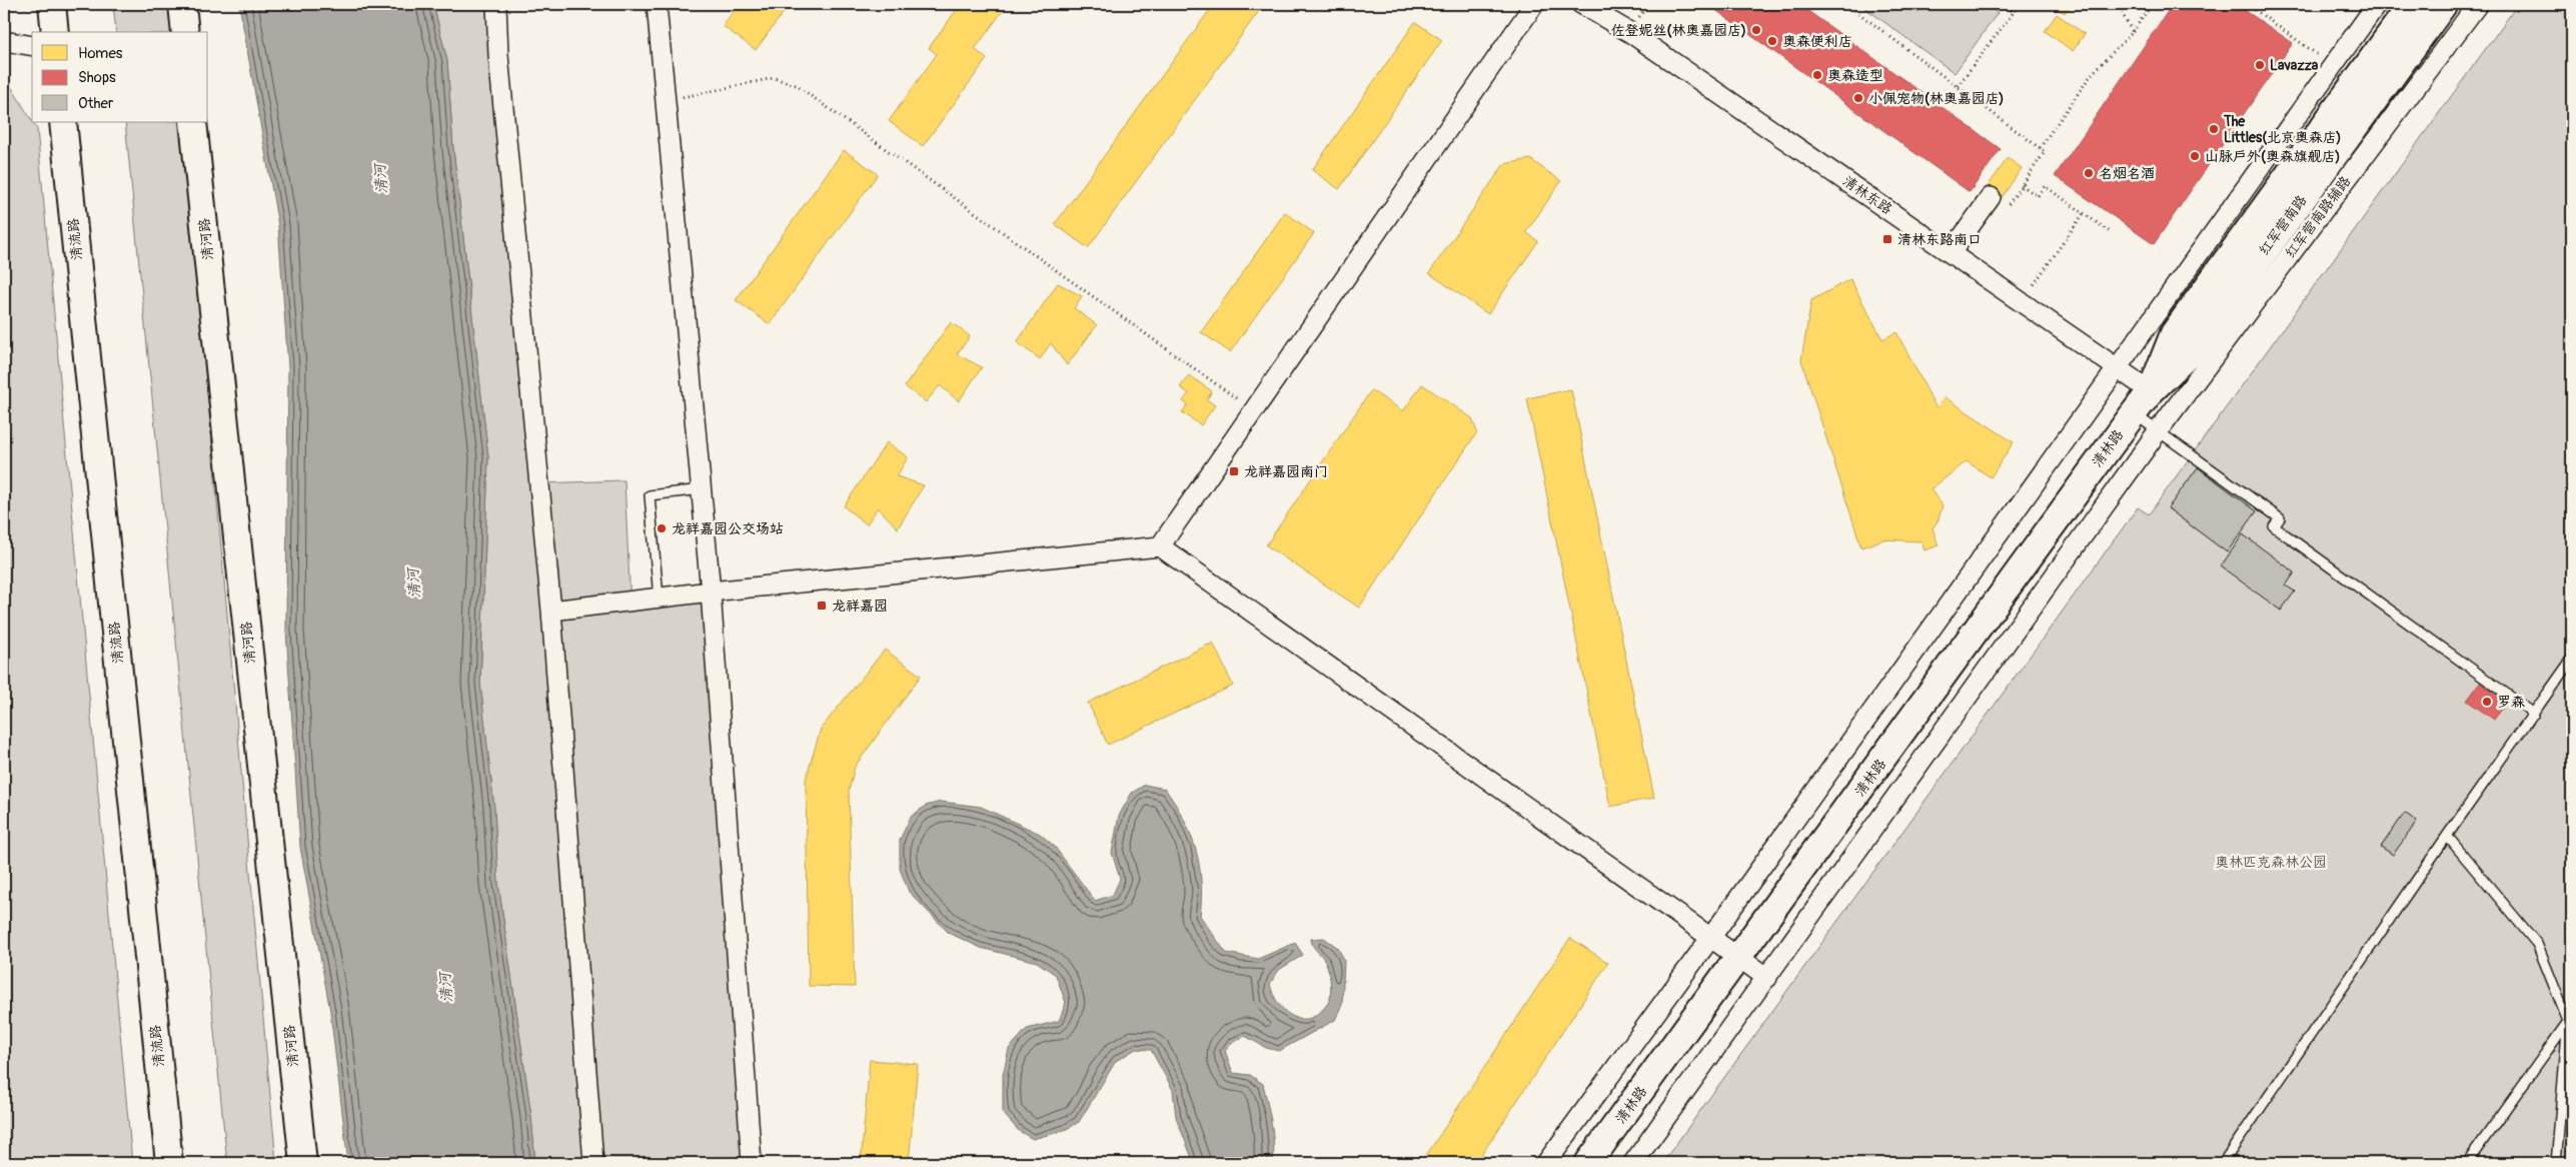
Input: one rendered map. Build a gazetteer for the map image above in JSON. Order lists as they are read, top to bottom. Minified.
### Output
{"streets":{"street":["清林东路","红军营南路辅路","红军营南路","清流路","清河路","清林路"]},"crossings":[["清林东路","红军营南路"],["清林东路","清林路"],["红军营南路","清林路"]],"water":["清河"],"parks":["奥林匹克森林公园"],"places":{"other":["佐登妮丝(林奥嘉园店)","奥森便利店","Lavazza","奥森造型","小佩宠物(林奥嘉园店)","The Littles(北京奥森店)","山脉户外(奥森旗舰店)","名烟名酒","龙祥嘉园公交场站","罗森"],"transit":["清林东路南口","龙祥嘉园南门","龙祥嘉园"]},"legend":["Homes","Shops","Other"]}
